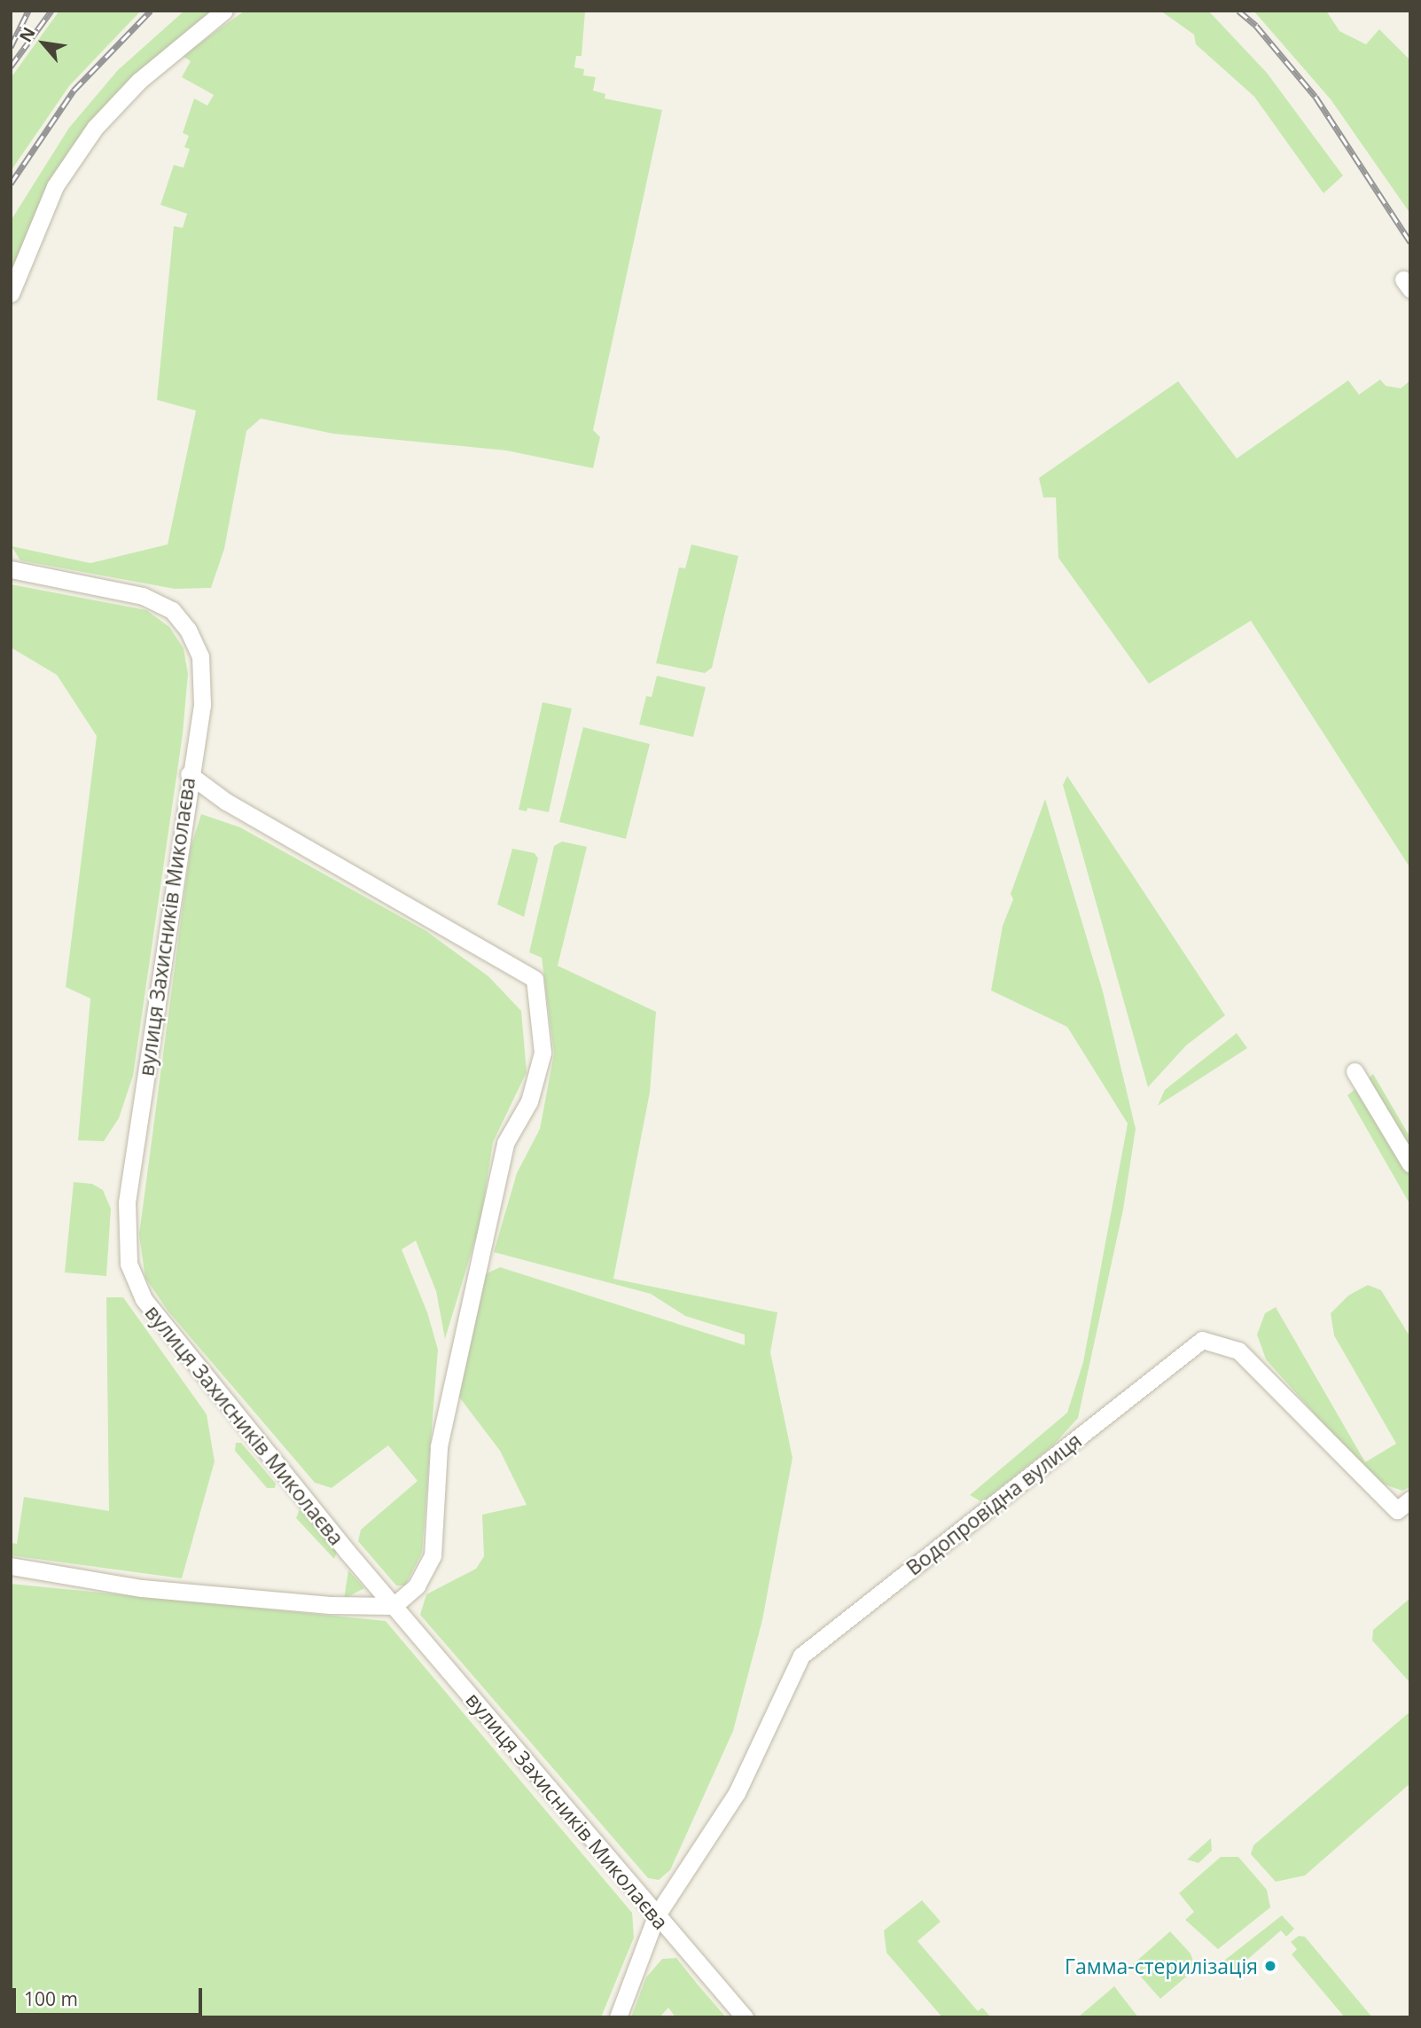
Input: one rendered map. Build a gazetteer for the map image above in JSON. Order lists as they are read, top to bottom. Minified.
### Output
{"streets":{"street":["вулиця Захисників Миколаєва","Водопровідна вулиця"]},"crossings":[["вулиця Захисників Миколаєва","Водопровідна вулиця"]],"places":["Гамма-стерилізація"],"scale_bar":"100 m","north":"top left"}
